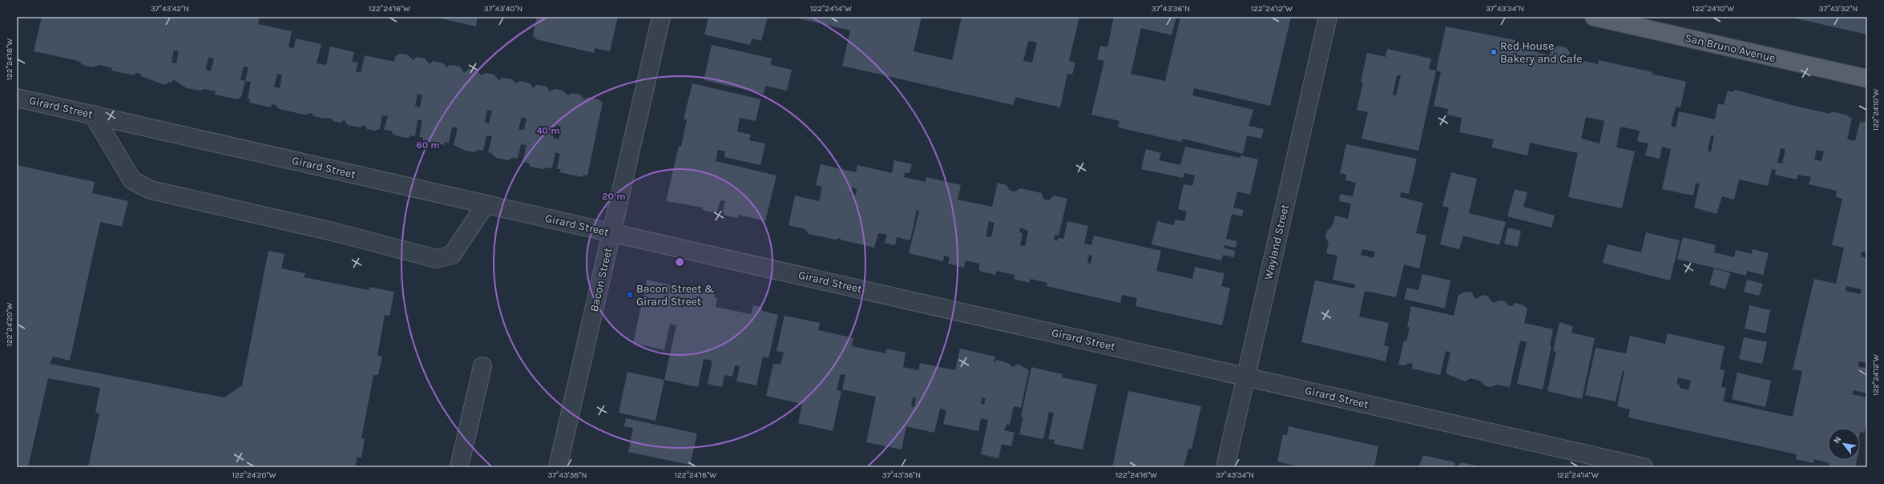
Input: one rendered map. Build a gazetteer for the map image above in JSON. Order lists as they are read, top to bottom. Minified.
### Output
{"streets":{"main road":["San Bruno Avenue"],"street":["Girard Street","Wayland Street","Bacon Street"]},"crossings":[["Girard Street","Wayland Street"],["Girard Street","Bacon Street"]],"places":{"other":["Red House Bakery and Cafe"],"transit":["Bacon Street & Girard Street"]},"north":"top left","coordinates":["37°43'42\"N","122°24'16\"W","37°43'40\"N","122°24'14\"W","37°43'36\"N","122°24'12\"W","37°43'34\"N","122°24'10\"W","37°43'32\"N","122°24'18\"W","122°24'20\"W","37°43'38\"N"],"rings":["40 m","60 m","20 m"]}
